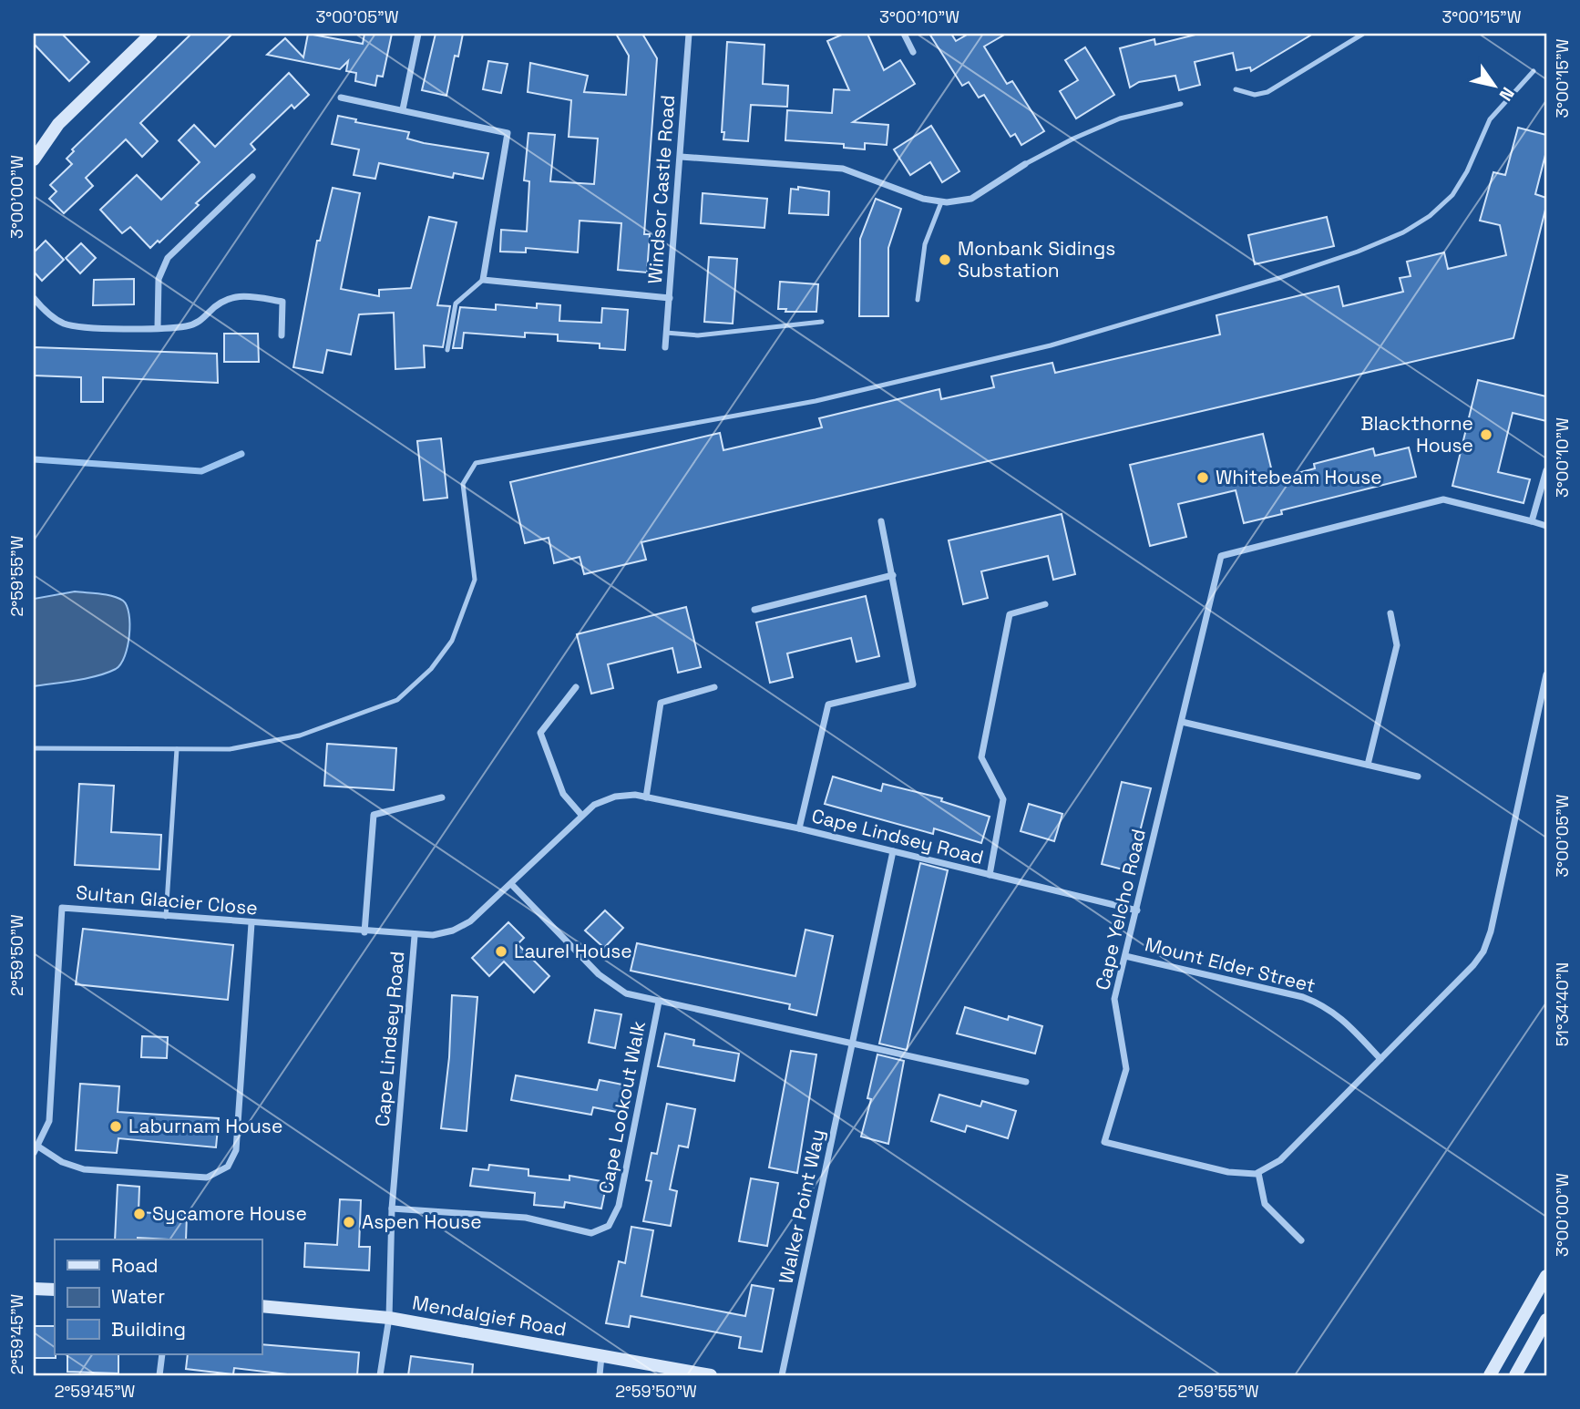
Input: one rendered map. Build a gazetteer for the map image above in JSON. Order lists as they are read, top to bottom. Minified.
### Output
{"streets":{"street":["Windsor Castle Road","Cape Lindsey Road","Sultan Glacier Close","Cape Yelcho Road","Mount Elder Street","Cape Lookout Walk","Walker Point Way","Mendalgief Road"]},"crossings":[["Cape Lindsey Road","Sultan Glacier Close"],["Cape Lindsey Road","Cape Yelcho Road"],["Cape Lindsey Road","Cape Lookout Walk"],["Cape Lindsey Road","Walker Point Way"],["Cape Lindsey Road","Mendalgief Road"],["Cape Yelcho Road","Mount Elder Street"],["Cape Lookout Walk","Walker Point Way"]],"places":["Monbank Sidings Substation","Blackthorne House","Whitebeam House","Laurel House","Laburnam House","Sycamore House","Aspen House"],"legend":["Road","Water","Building"],"north":"bottom right","coordinates":["3°00'05\"W","3°00'10\"W","3°00'15\"W","3°00'00\"W","2°59'55\"W","2°59'50\"W","51°34'40\"N","2°59'45\"W"]}
